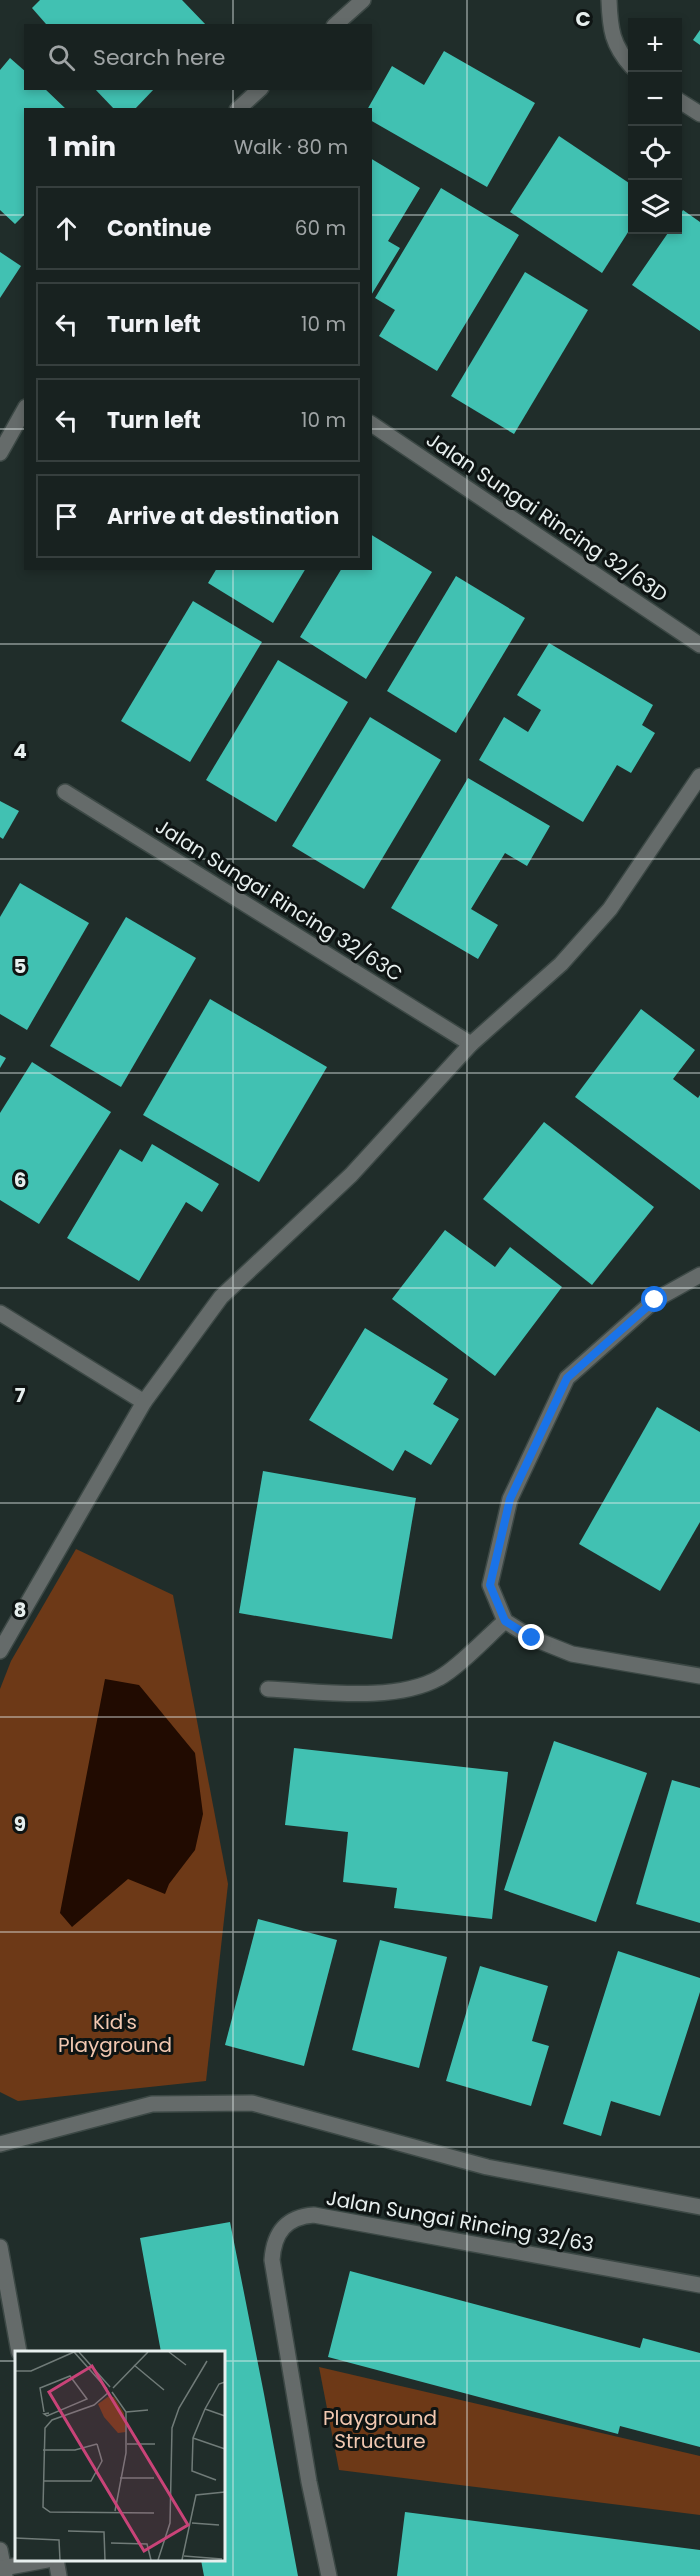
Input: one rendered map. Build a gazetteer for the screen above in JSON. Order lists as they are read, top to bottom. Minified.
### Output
{"streets":{"street":["Jalan Sungai Rincing 32/63D","Jalan Sungai Rincing 32/63C","Jalan Sungai Rincing 32/63"]},"parks":["Kid's Playground","Playground Structure"],"page":{"map_buttons":["+","−"],"search":"Search here","heading":["1 min","Walk · 80 m"],"list":[["Continue","60 m"],["Turn left","10 m"],["Turn left","10 m"],"Arrive at destination"]},"grid":{"columns":["C"],"rows":["4","5","6","7","8","9"]}}
